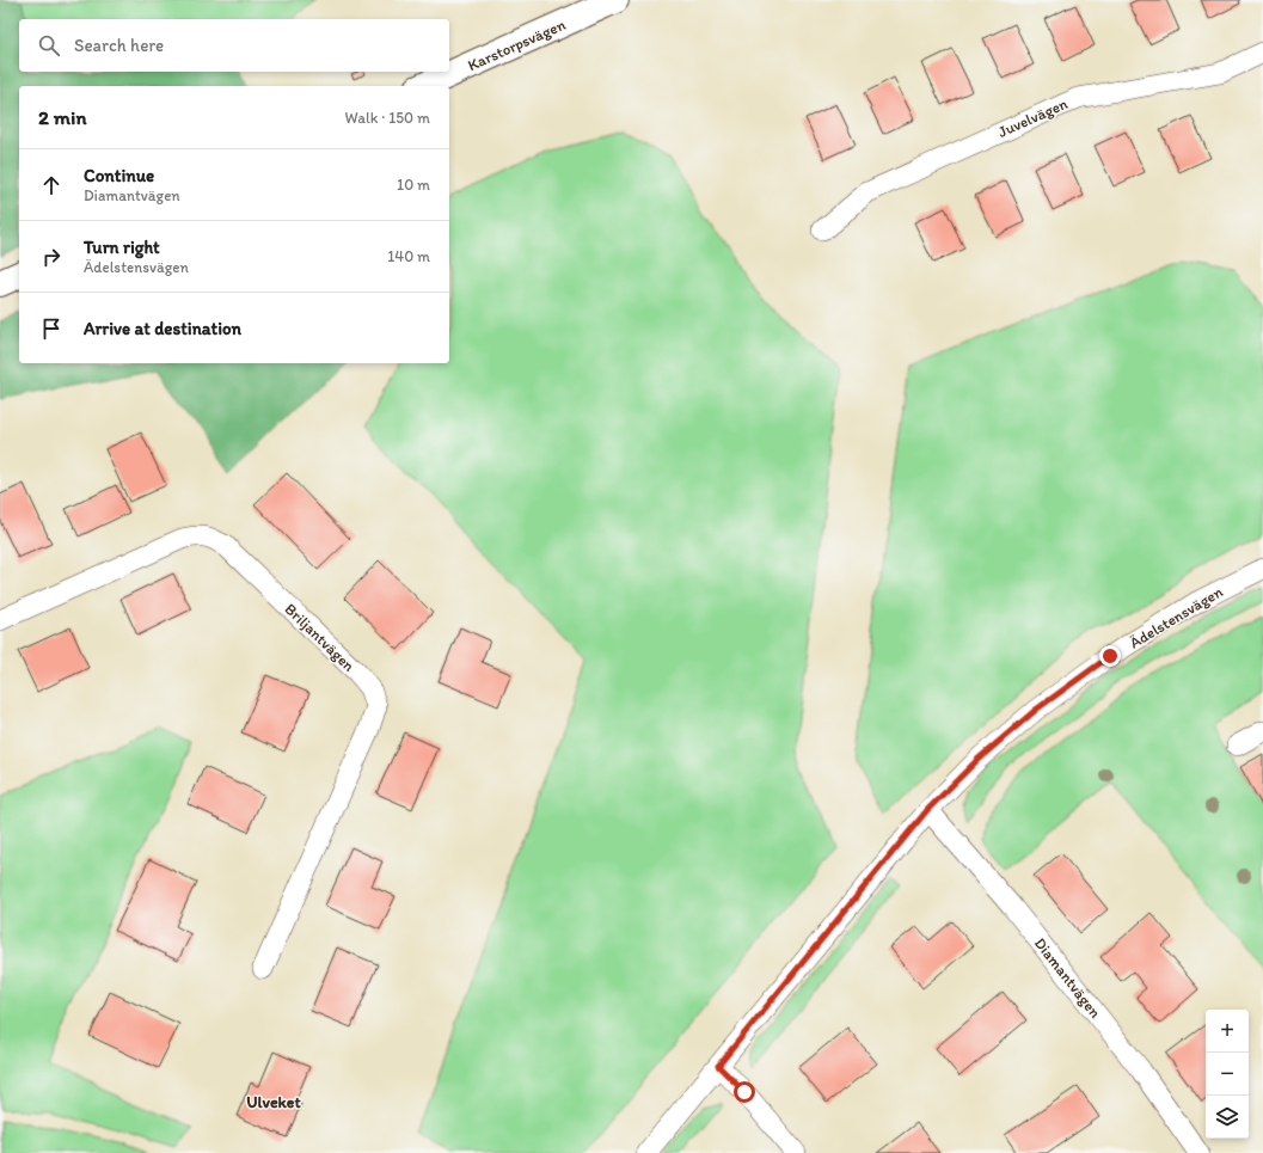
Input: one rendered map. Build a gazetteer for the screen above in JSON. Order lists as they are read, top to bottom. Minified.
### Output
{"streets":{"main road":["Karstorpsvägen"],"street":["Juvelvägen","Ädelstensvägen","Briljantvägen","Diamantvägen"]},"crossings":[["Ädelstensvägen","Diamantvägen"]],"districts":["Ulveket"],"page":{"search":"Search here","heading":["2 min","Walk · 150 m"],"list":[["Continue","Diamantvägen","10 m"],["Turn right","Ädelstensvägen","140 m"],"Arrive at destination"],"map_buttons":["+","−"]}}
